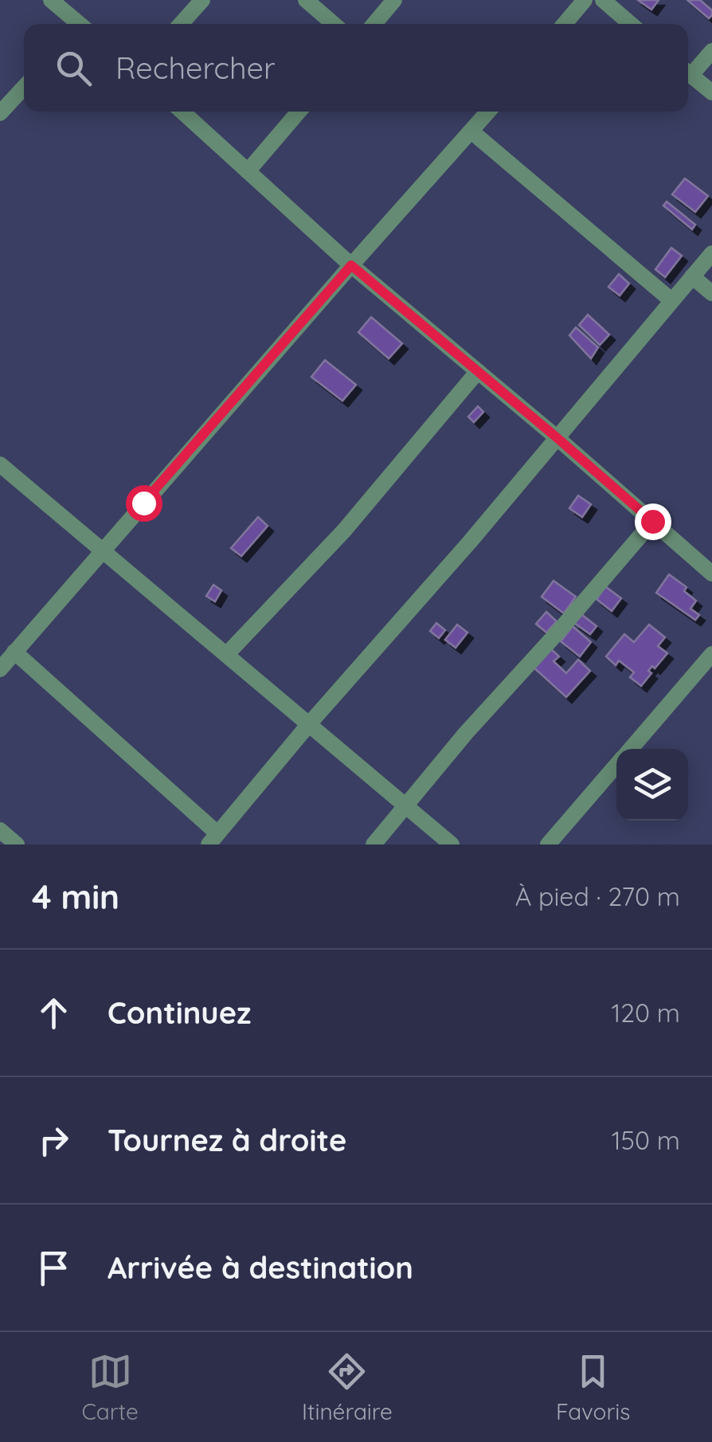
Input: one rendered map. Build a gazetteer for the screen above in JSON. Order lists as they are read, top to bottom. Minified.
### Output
{"page":{"search":"Rechercher","heading":["4 min","À pied · 270 m"],"list":[["Continuez","120 m"],["Tournez à droite","150 m"],"Arrivée à destination"],"nav":["Carte","Itinéraire","Favoris"]}}
